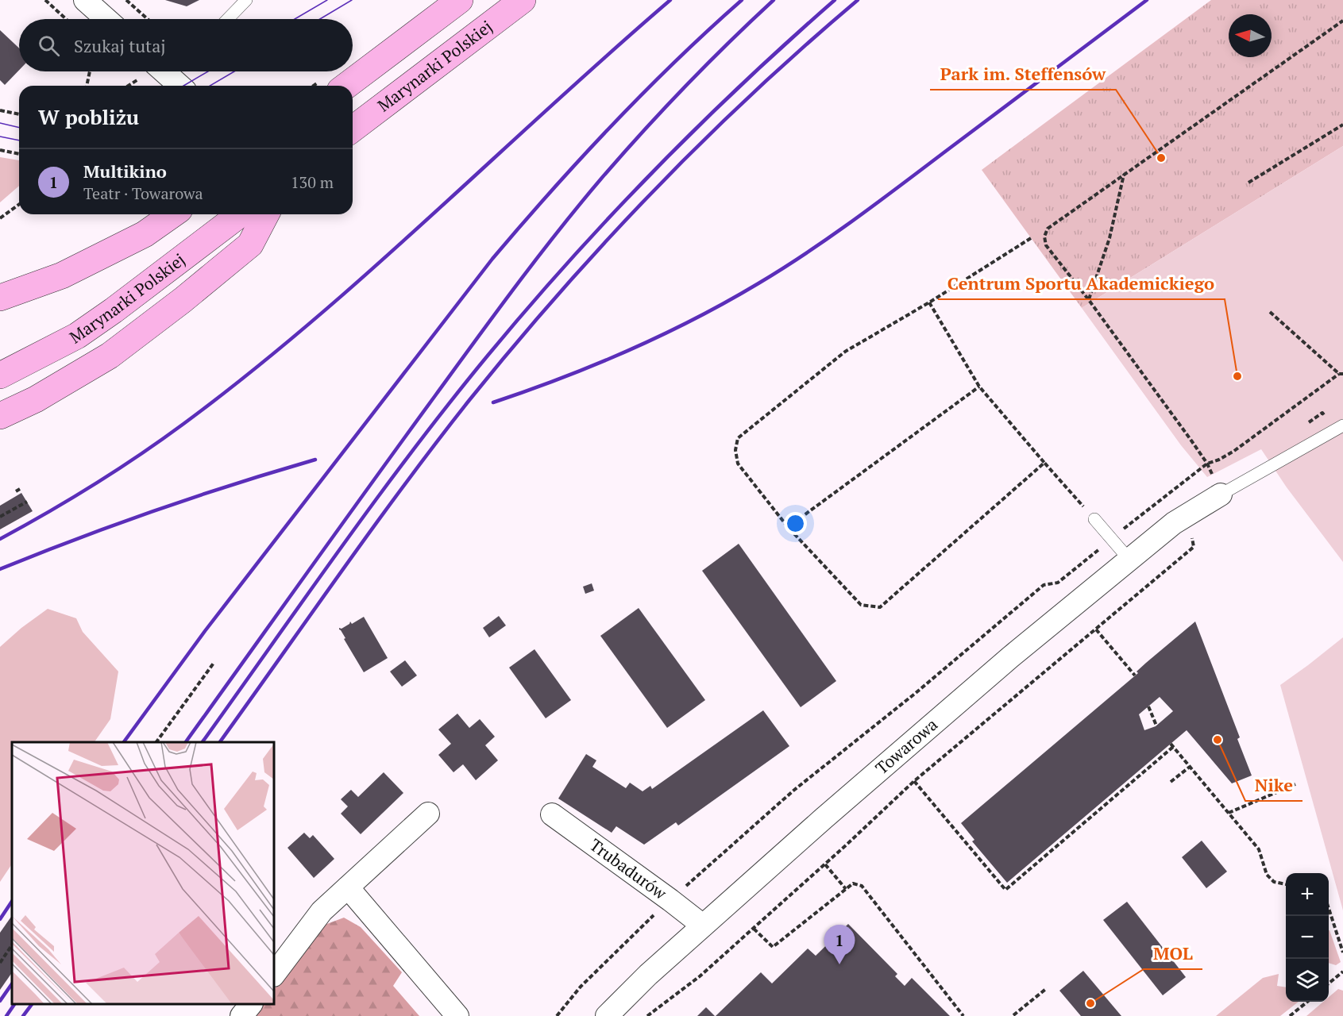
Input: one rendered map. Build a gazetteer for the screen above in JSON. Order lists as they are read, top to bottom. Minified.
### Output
{"streets":{"main road":["Marynarki Polskiej"],"street":["Towarowa","Trubadurów"]},"crossings":[["Towarowa","Trubadurów"]],"places":["Park im. Steffensów","Centrum Sportu Akademickiego","Nike","MOL"],"north":"left","page":{"search":"Szukaj tutaj","heading":"W pobliżu","list":[{"mark":"1","name":"Multikino","note":"Teatr · Towarowa","value":"130 m"}],"map_buttons":["+","−"],"pins":"1"}}
